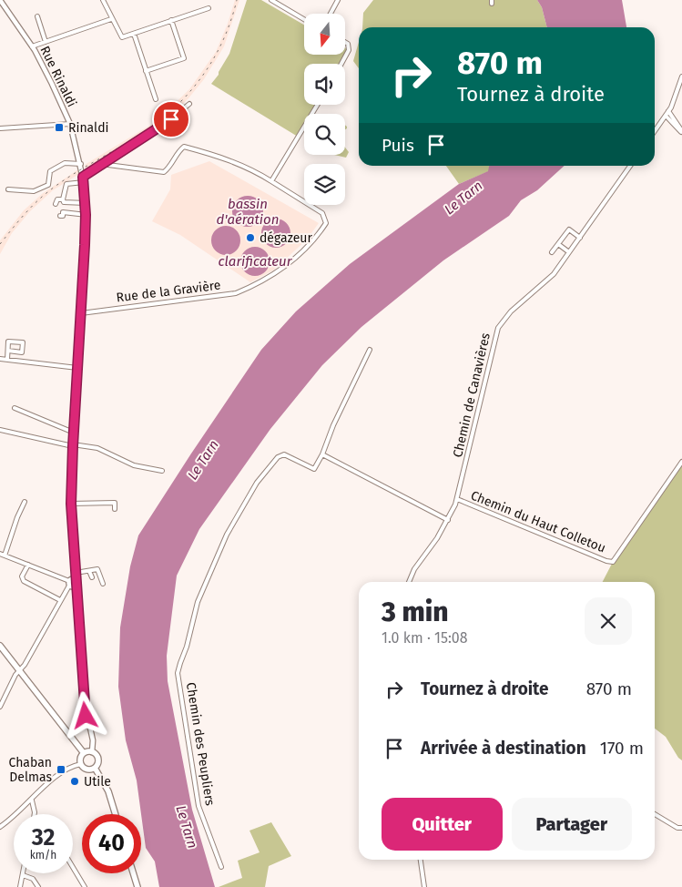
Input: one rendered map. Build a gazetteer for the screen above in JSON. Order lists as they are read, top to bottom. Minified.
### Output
{"streets":{"street":["Rue Rinaldi","Rue de la Gravière","Chemin de Canavières","Chemin du Haut Colletou","Chemin des Peupliers"]},"crossings":[["Rue Rinaldi","Rue de la Gravière"],["Chemin de Canavières","Chemin du Haut Colletou"]],"water":["Le Tarn","bassin d'aération","clarificateur"],"places":{"transit":["Rinaldi","Chaban Delmas"],"other":["dégazeur","Utile"]},"north":"bottom","page":{"turn":["870 m","Tournez à droite"],"then":"Puis","heading":["3 min","1.0 km · 15:08"],"list":[{"name":"Tournez à droite","value":"870 m"},{"name":"Arrivée à destination","value":"170 m"}],"buttons":["Quitter","Partager"],"speed":"32 km/h","limit":"40"}}
